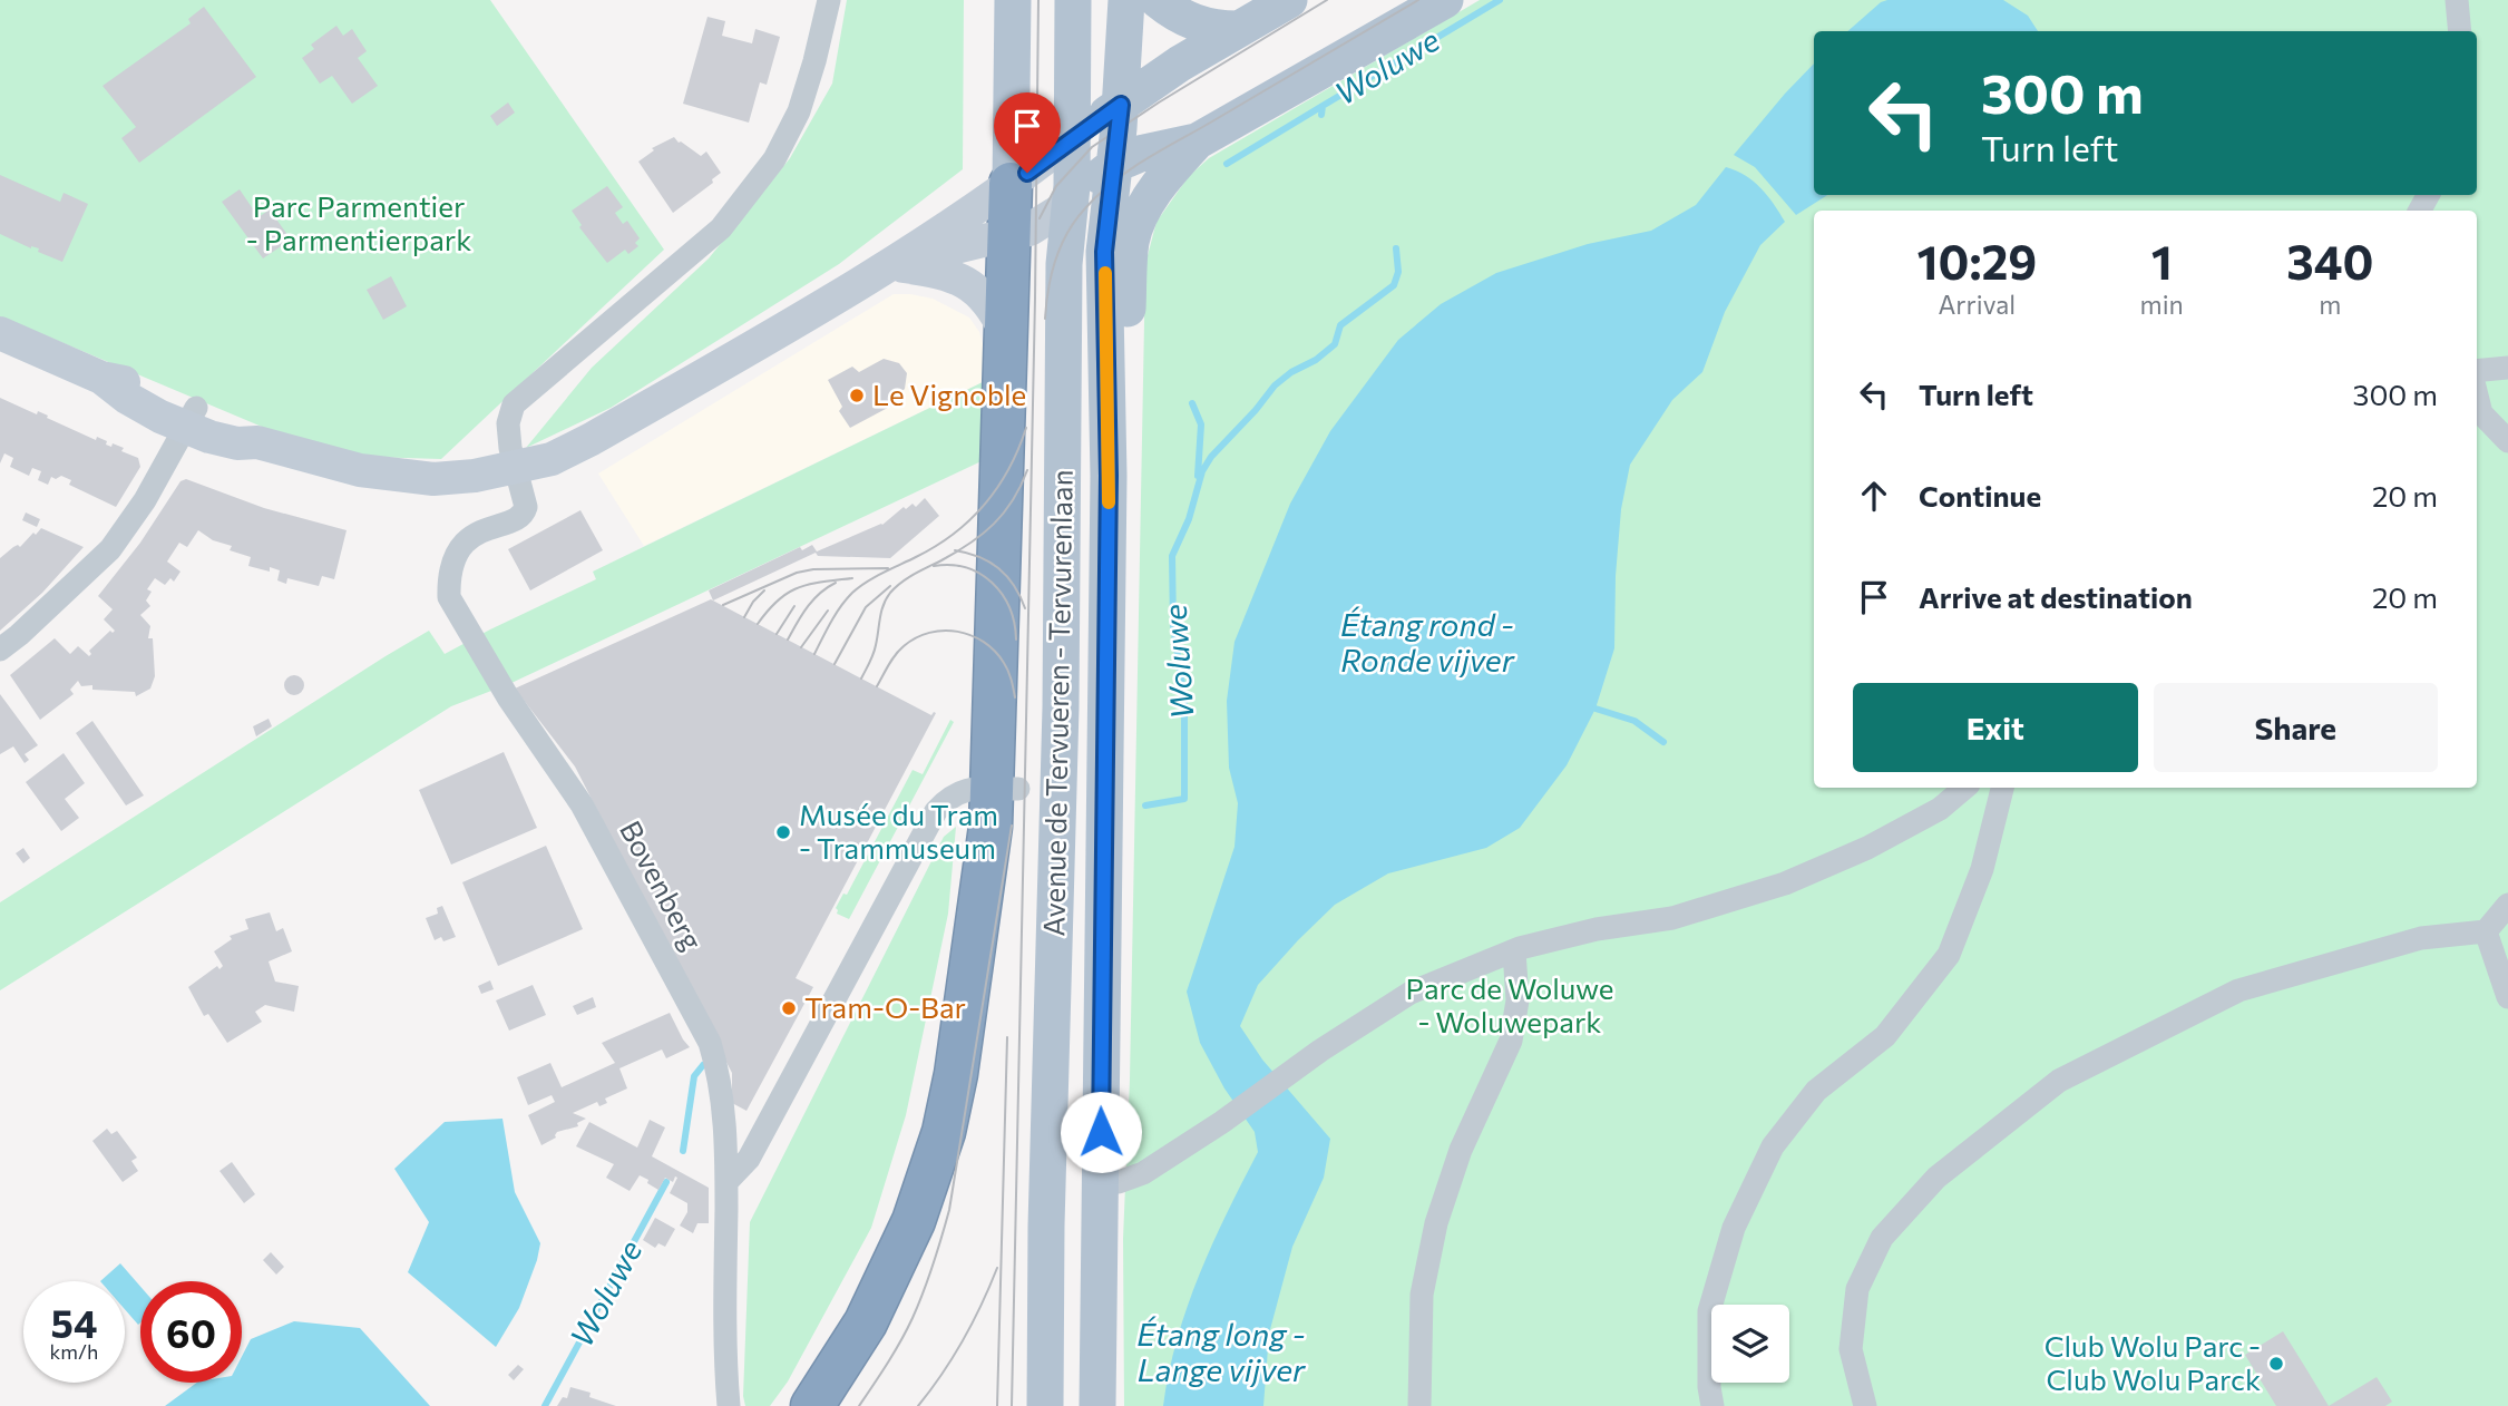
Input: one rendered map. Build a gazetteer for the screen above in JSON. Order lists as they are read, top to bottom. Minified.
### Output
{"streets":{"highway":["Avenue de Tervueren - Tervurenlaan"],"street":["Bovenberg"]},"water":["Woluwe","Étang rond - Ronde vijver","Étang long - Lange vijver"],"parks":["Parc Parmentier - Parmentierpark","Parc de Woluwe - Woluwepark"],"places":["Le Vignoble","Musée du Tram - Trammuseum","Tram-O-Bar","Club Wolu Parc - Club Wolu Parck"],"page":{"turn":["300 m","Turn left"],"eta":["10:29","Arrival","1","min","340","m"],"list":[{"name":"Turn left","value":"300 m"},{"name":"Continue","value":"20 m"},{"name":"Arrive at destination","value":"20 m"}],"buttons":["Exit","Share"],"speed":"54 km/h","limit":"60"}}
